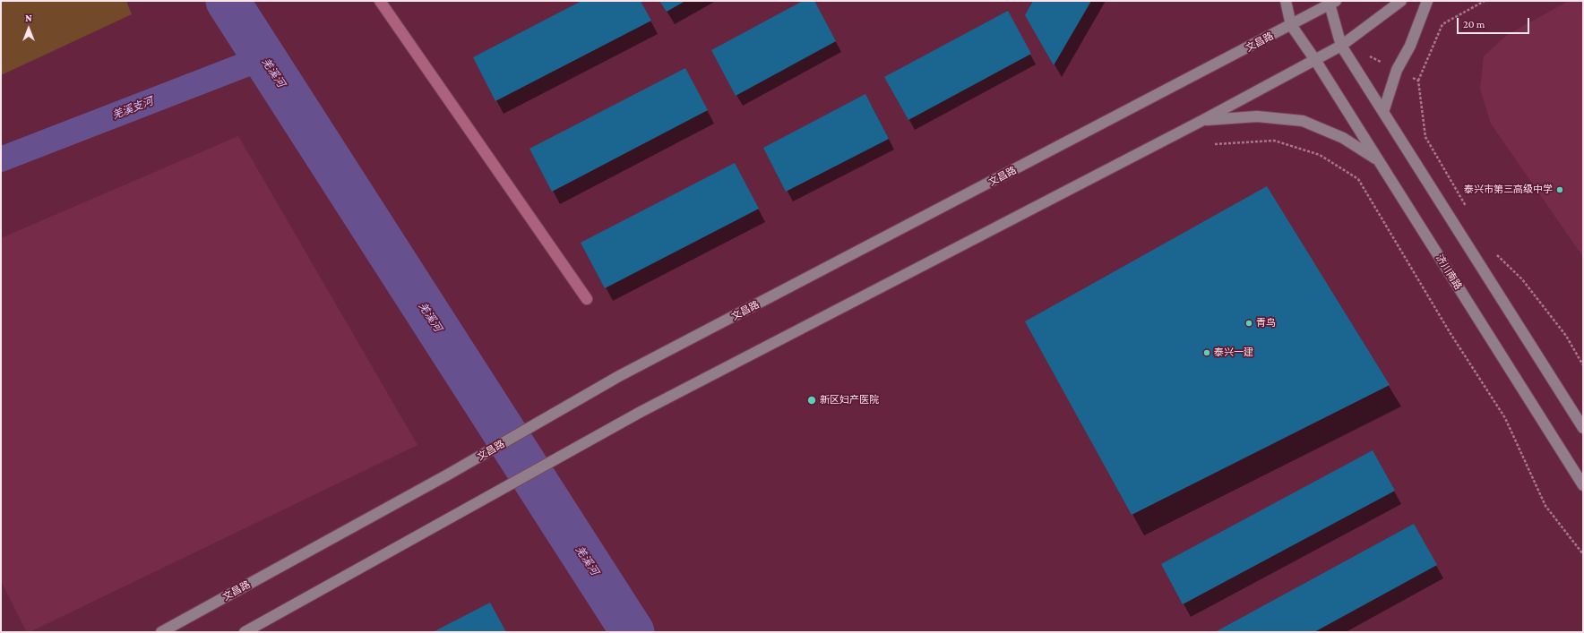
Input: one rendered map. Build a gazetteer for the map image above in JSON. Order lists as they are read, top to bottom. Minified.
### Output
{"streets":{"main road":["文昌路","济川南路"]},"crossings":[["文昌路","济川南路"]],"water":["羌溪河","羌溪支河"],"places":["泰兴市第三高级中学","青鸟","泰兴一建","新区妇产医院"],"scale_bar":"20 m","north":"top"}
